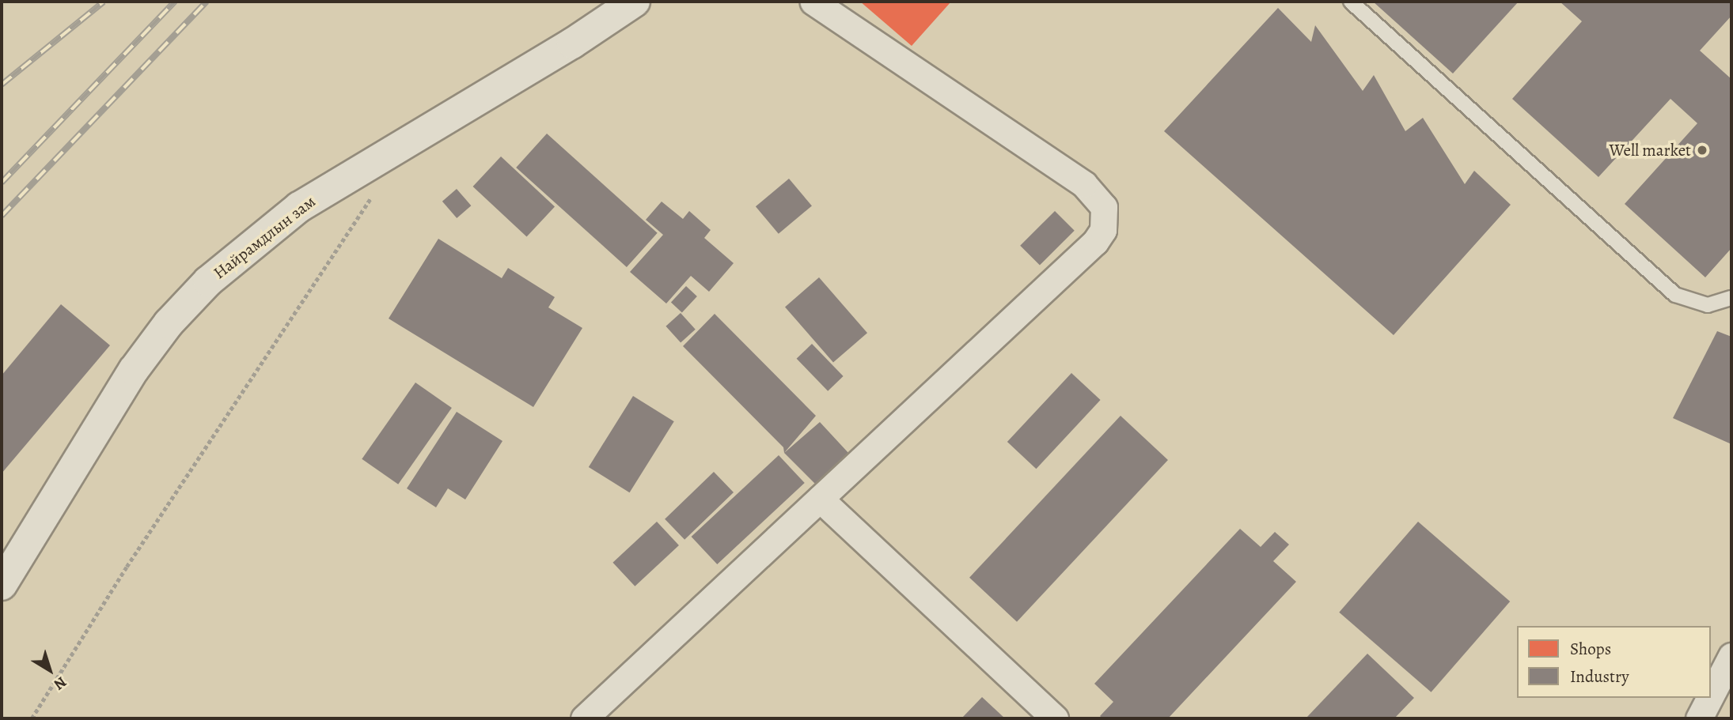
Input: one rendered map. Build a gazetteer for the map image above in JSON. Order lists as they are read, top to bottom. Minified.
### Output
{"streets":{"main road":["Найрамдлын зам"]},"places":["Well market"],"legend":["Shops","Industry"],"north":"bottom right"}
